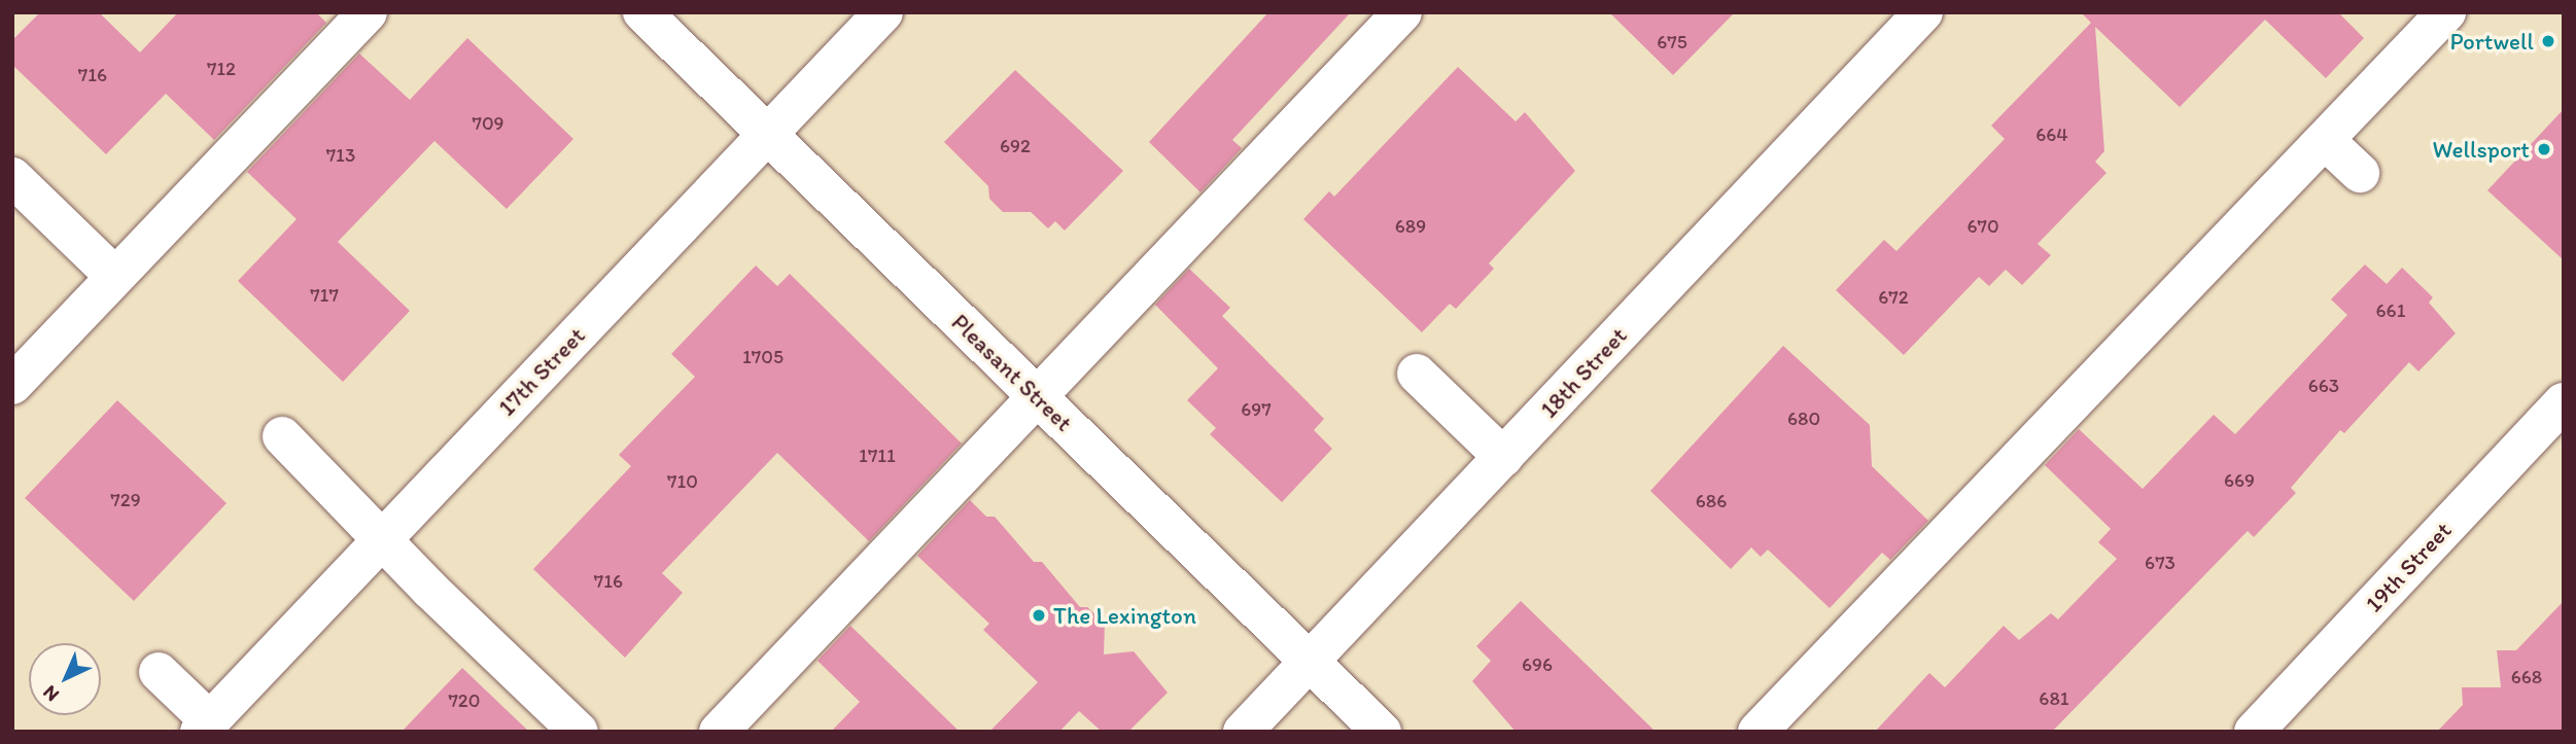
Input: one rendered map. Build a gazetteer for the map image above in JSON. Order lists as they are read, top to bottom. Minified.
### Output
{"streets":{"street":["17th Street","Pleasant Street","18th Street","19th Street"]},"crossings":[["17th Street","Pleasant Street"],["Pleasant Street","18th Street"]],"places":["Portwell","Wellsport","The Lexington"],"house_numbers":["675","712","716","709","664","692","713","689","670","717","672","661","1705","663","697","680","1711","669","710","729","686","673","716","696","668","681","720"],"north":"bottom left"}
